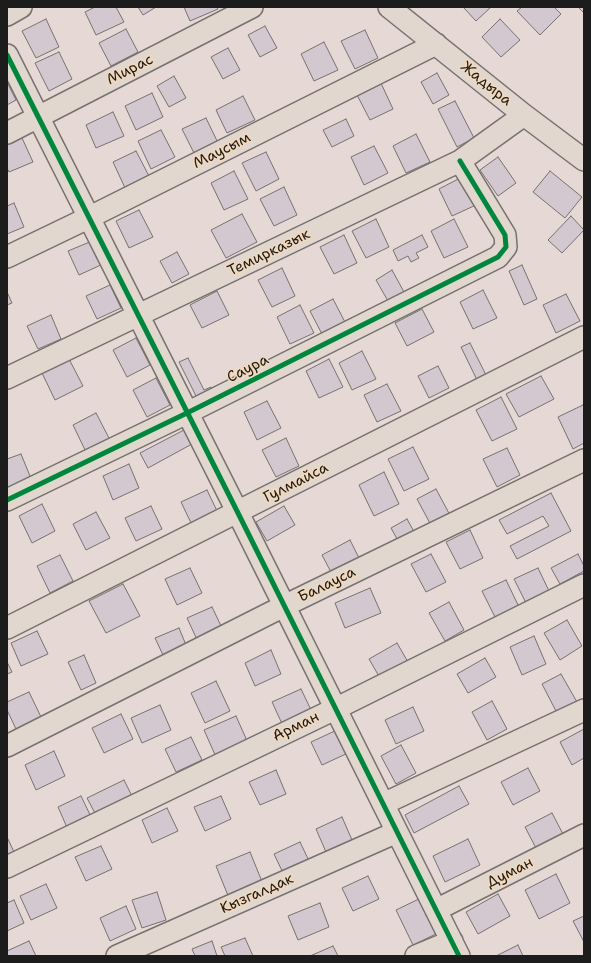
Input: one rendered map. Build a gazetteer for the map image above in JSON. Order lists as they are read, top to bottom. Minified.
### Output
{"streets":{"street":["Мирас","Жадыра","Маусым","Темирказык","Саура","Гулмайса","Балауса","Арман","Думан","Кызгалдак"]},"crossings":[["Жадыра","Маусым"],["Жадыра","Темирказык"],["Темирказык","Саура"]]}
